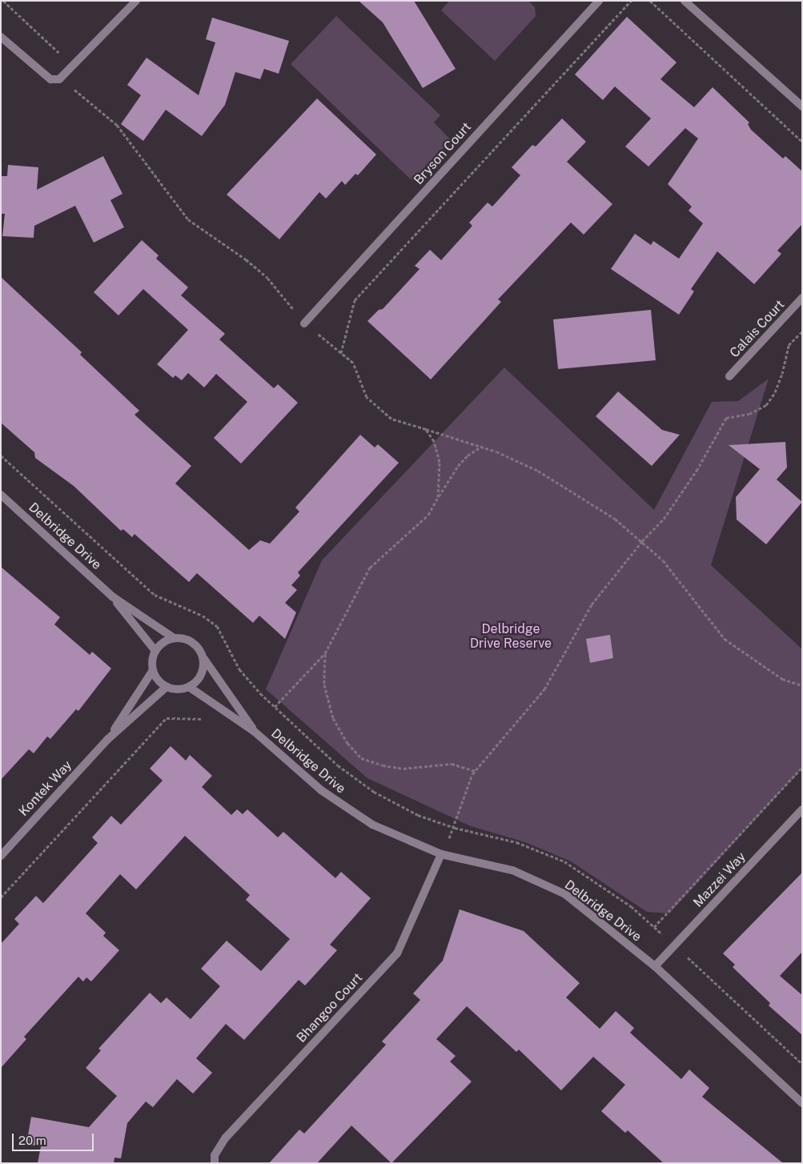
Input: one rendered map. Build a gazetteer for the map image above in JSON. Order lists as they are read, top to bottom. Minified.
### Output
{"streets":{"street":["Bryson Court","Calais Court","Delbridge Drive","Kontek Way","Mazzei Way","Bhangoo Court"]},"crossings":[["Delbridge Drive","Kontek Way"],["Delbridge Drive","Mazzei Way"],["Delbridge Drive","Bhangoo Court"]],"parks":["Delbridge Drive Reserve"],"scale_bar":"20 m"}
